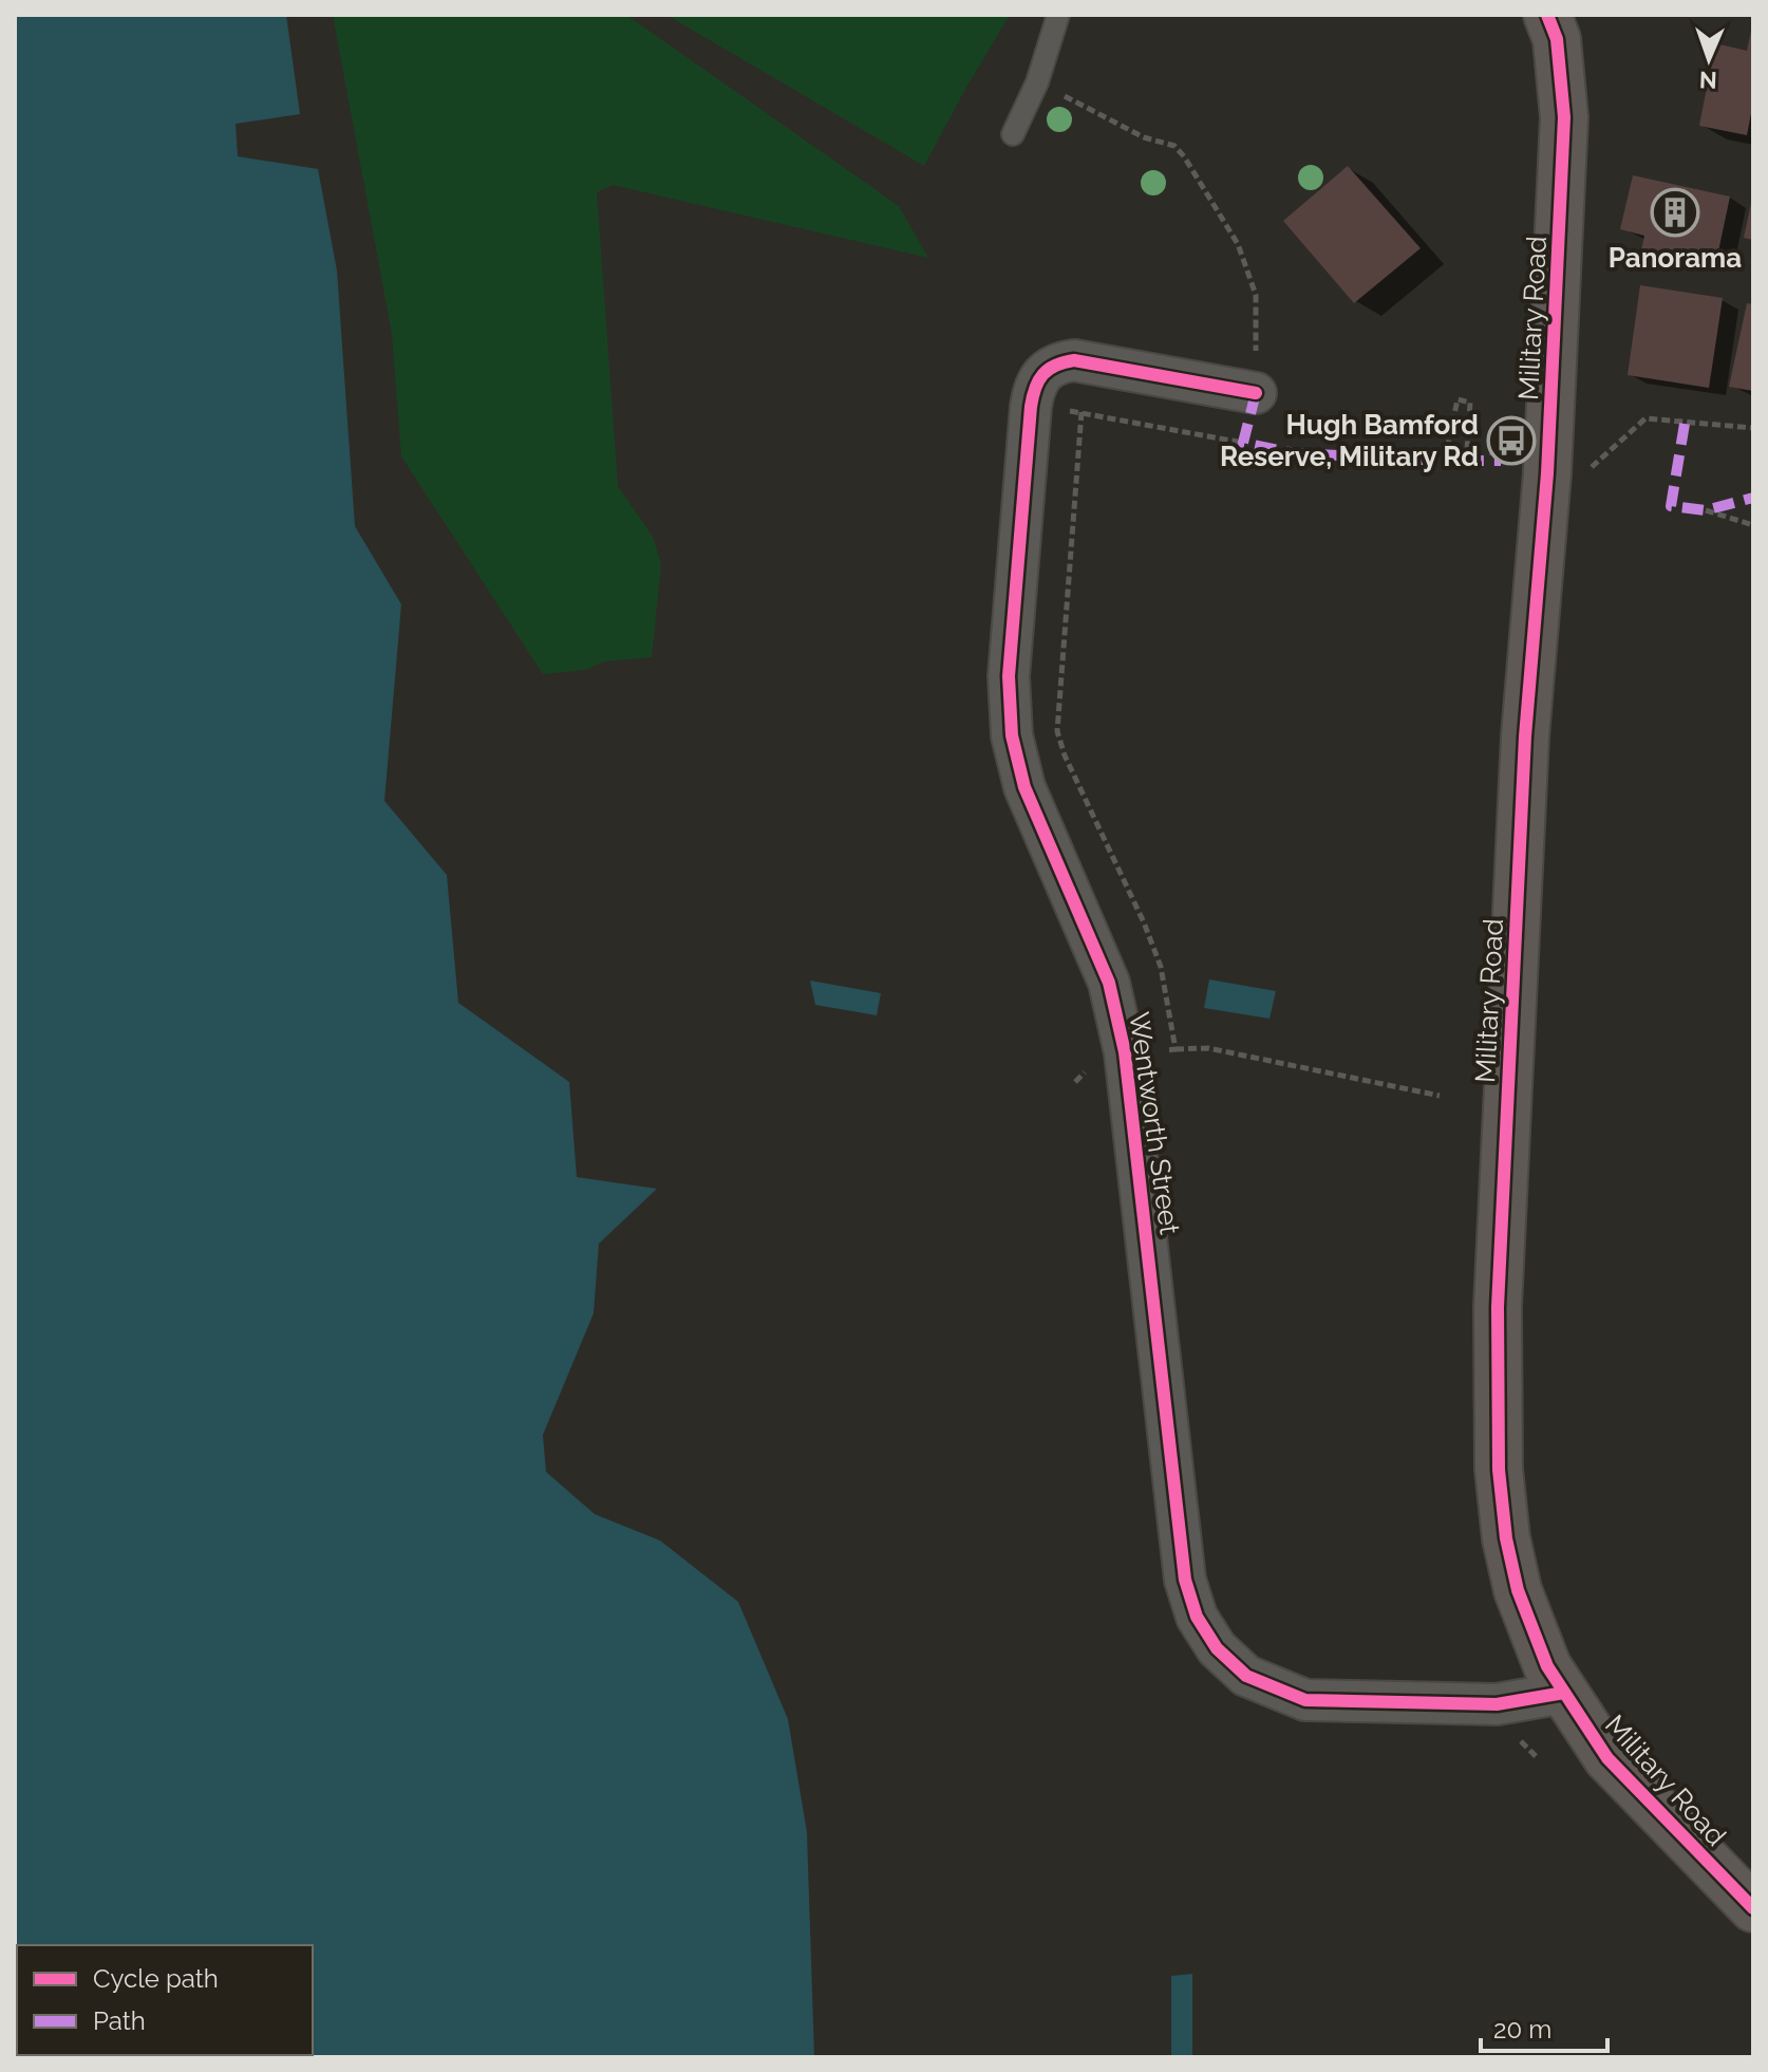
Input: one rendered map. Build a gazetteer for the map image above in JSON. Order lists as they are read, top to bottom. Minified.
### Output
{"streets":{"street":["Military Road","Wentworth Street"]},"crossings":[["Military Road","Wentworth Street"]],"places":{"building":["Panorama"],"bus stop":["Hugh Bamford Reserve, Military Rd"]},"legend":["Cycle path","Path"],"scale_bar":"20 m","north":"bottom"}
